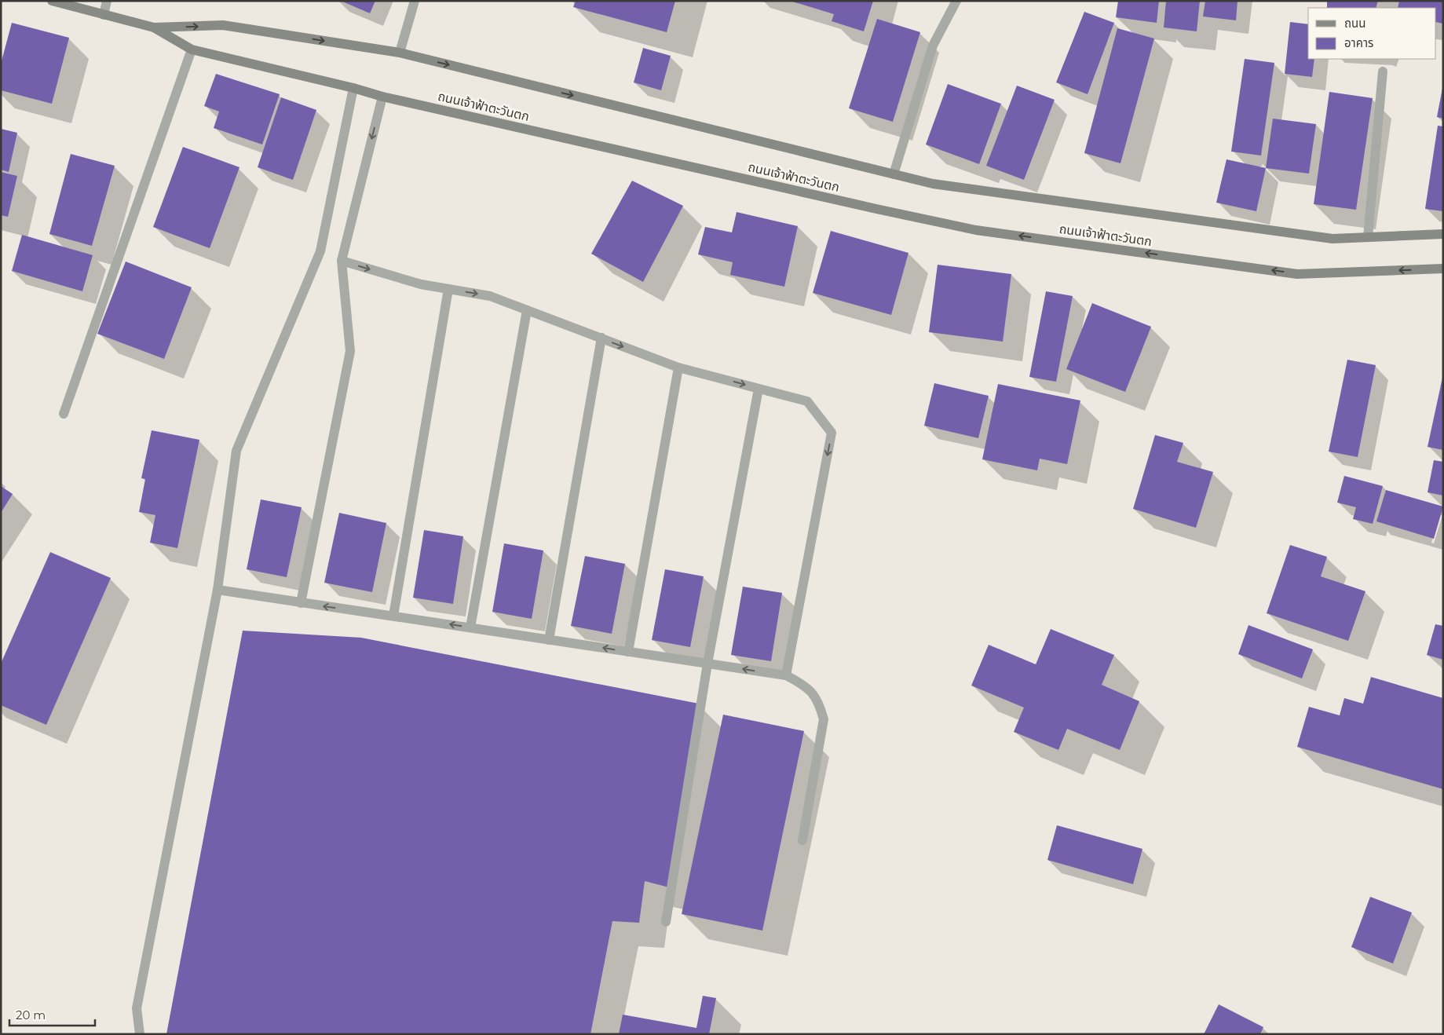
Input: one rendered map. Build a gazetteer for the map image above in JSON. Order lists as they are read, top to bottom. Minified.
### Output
{"streets":{"main road":["ถนนเจ้าฟ้าตะวันตก"]},"legend":["ถนน","อาคาร"],"scale_bar":"20 m"}
